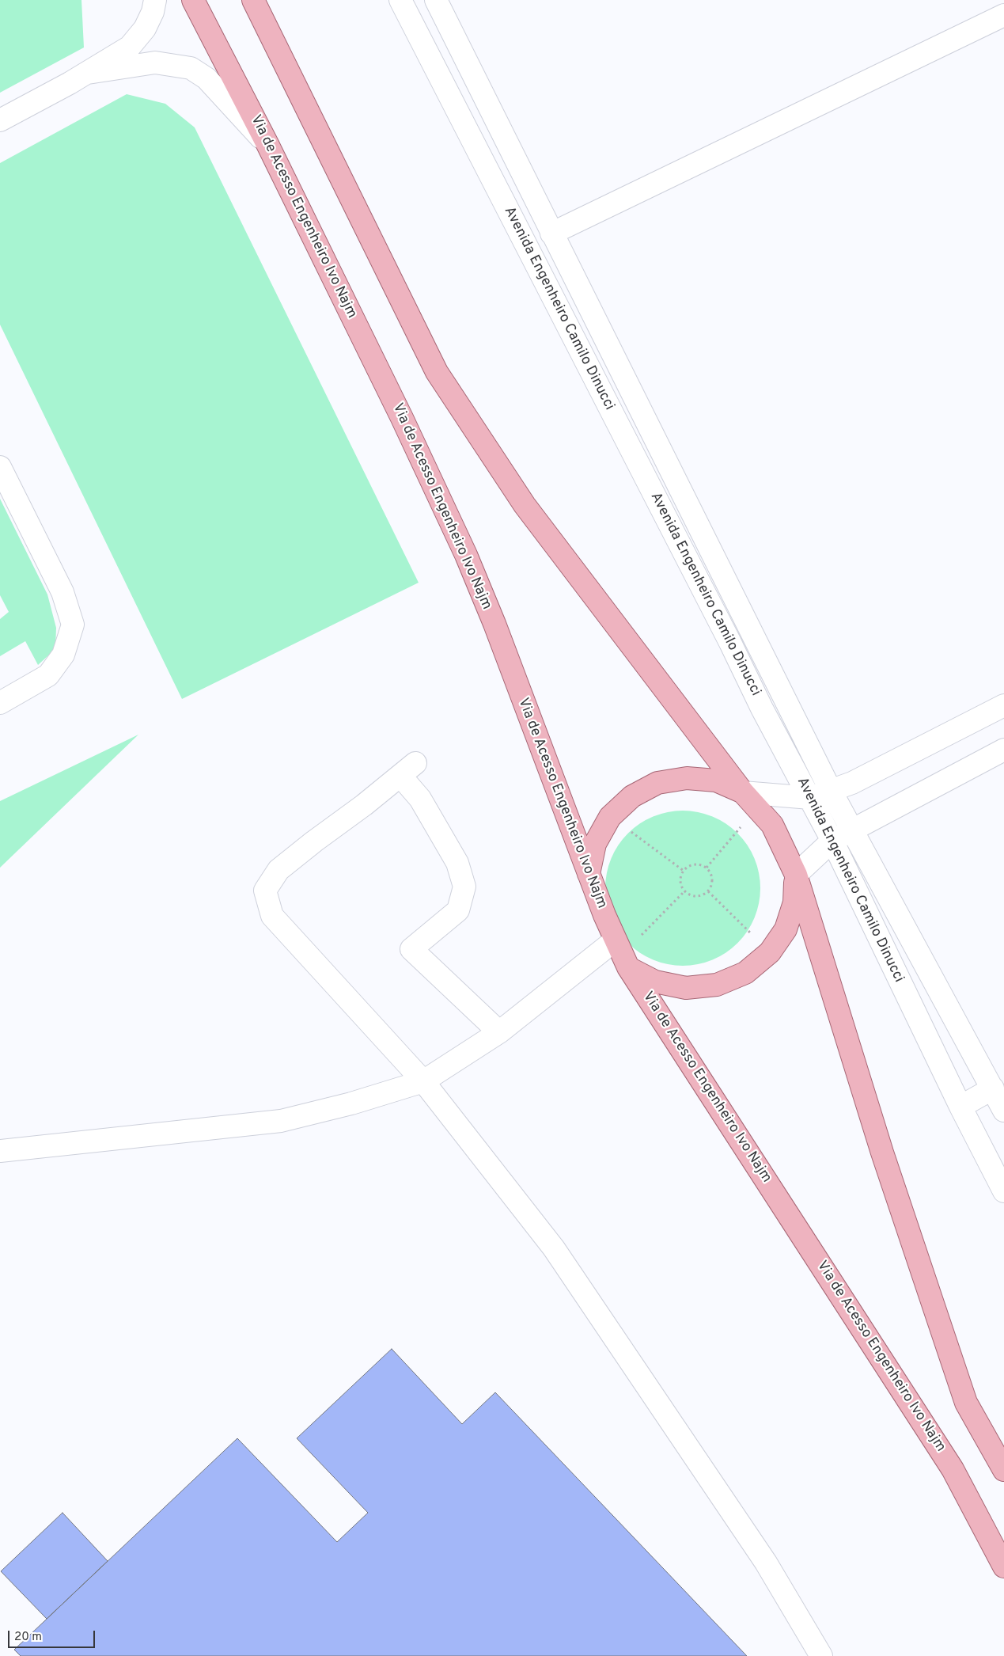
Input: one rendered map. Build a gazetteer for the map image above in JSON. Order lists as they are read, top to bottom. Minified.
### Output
{"streets":{"main road":["Via de Acesso Engenheiro Ivo Najm"],"street":["Avenida Engenheiro Camilo Dinucci"]},"scale_bar":"20 m"}
